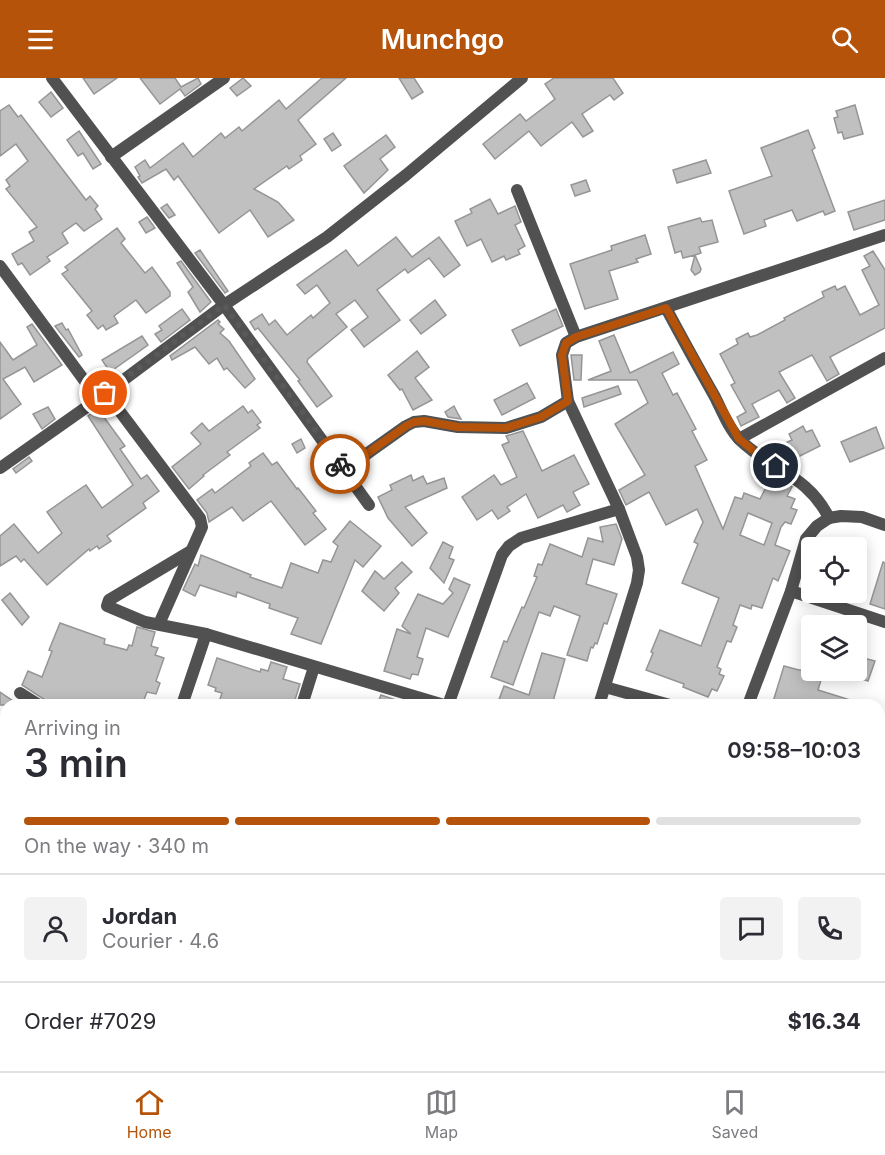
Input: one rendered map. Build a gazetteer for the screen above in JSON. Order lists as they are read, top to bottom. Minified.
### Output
{"page":{"header":"Munchgo","heading":["3 min","Arriving in","09:58–10:03"],"panel":["Jordan","Courier · 4.6","Order #7029","$16.34"],"bar":"On the way · 340 m","tabs":["Home","Map","Saved"]}}
